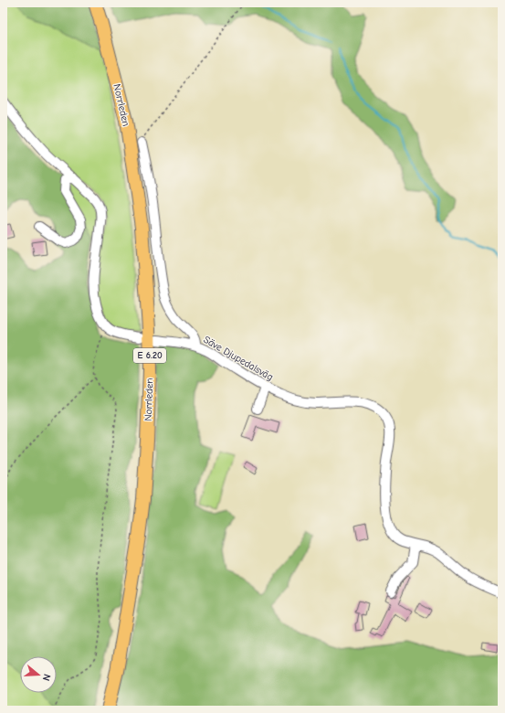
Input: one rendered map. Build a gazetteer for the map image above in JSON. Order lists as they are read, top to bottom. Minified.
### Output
{"streets":{"highway":["Norrleden","E 6.20"],"street":["Säve Djupedalsväg"]},"north":"right"}
